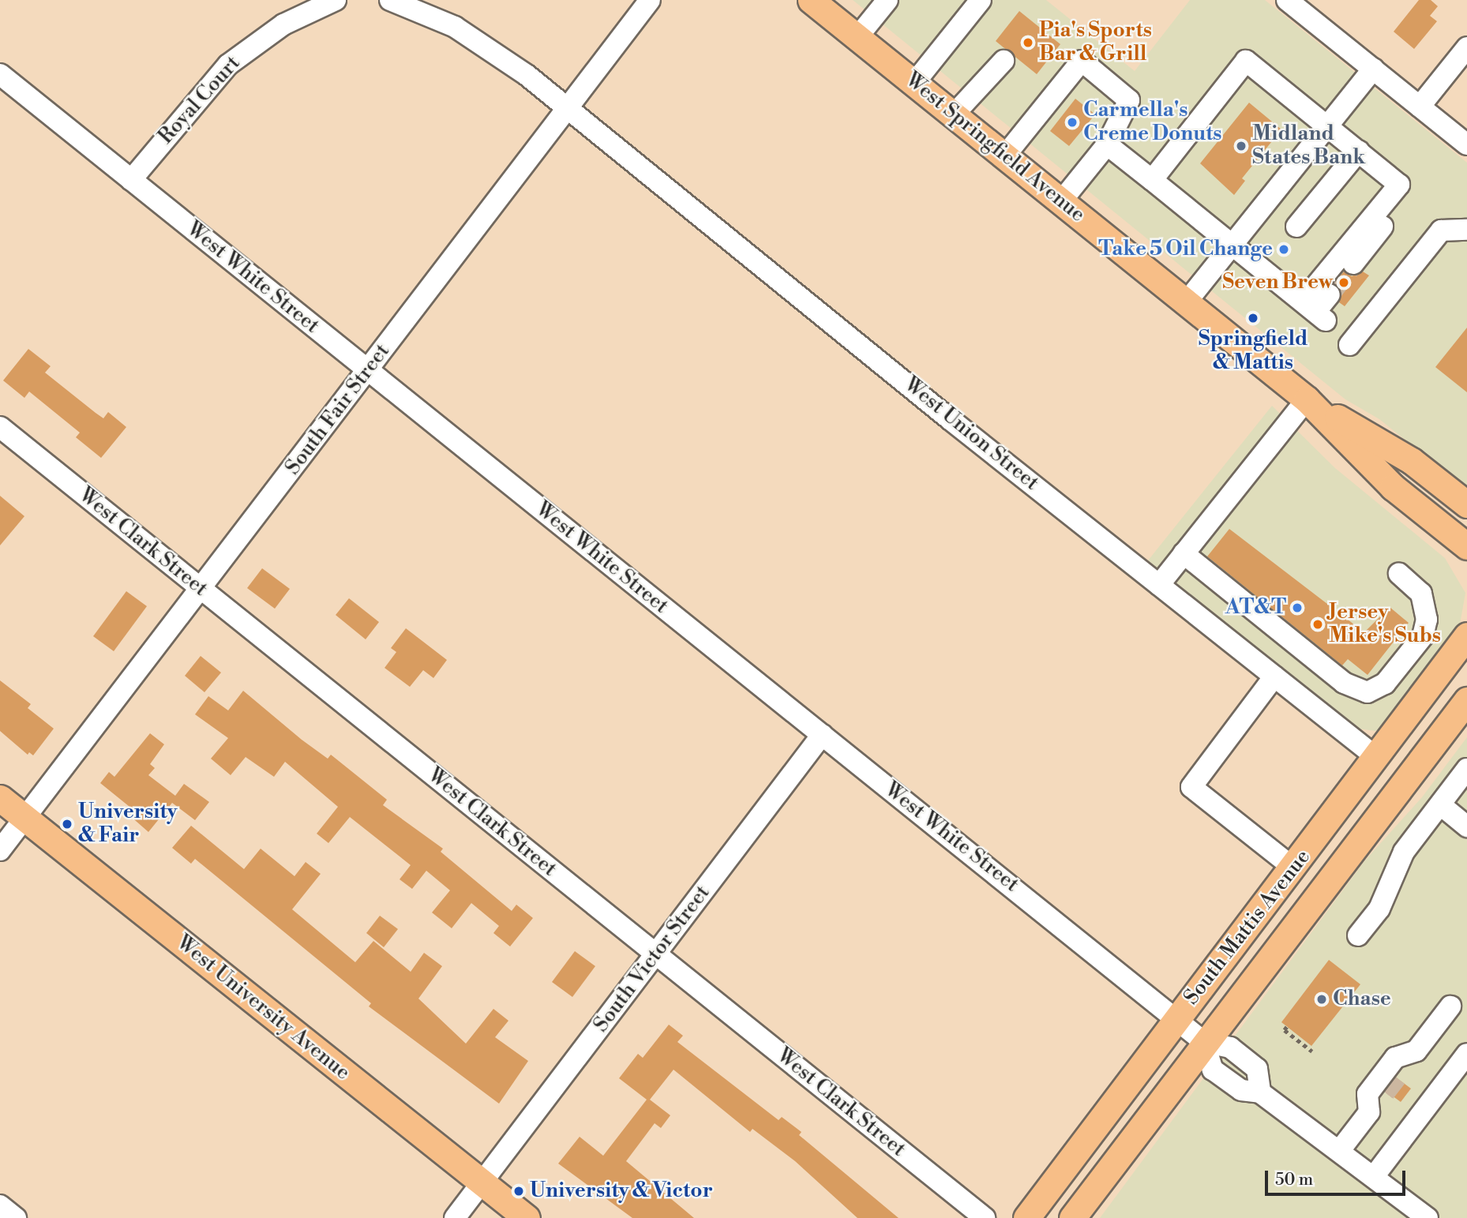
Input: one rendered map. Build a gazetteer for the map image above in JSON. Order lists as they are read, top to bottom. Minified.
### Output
{"streets":{"main road":["West Springfield Avenue","South Mattis Avenue","West University Avenue"],"street":["Royal Court","West White Street","South Fair Street","West Union Street","West Clark Street","South Victor Street"]},"crossings":[["Royal Court","West White Street"],["West White Street","South Fair Street"],["West White Street","South Mattis Avenue"],["West White Street","South Victor Street"],["South Fair Street","West Union Street"],["South Fair Street","West Clark Street"],["South Fair Street","West University Avenue"],["West Union Street","South Mattis Avenue"],["West Clark Street","South Victor Street"],["South Victor Street","West University Avenue"]],"places":["Pia's Sports Bar & Grill","Carmella's Creme Donuts","Midland States Bank","Take 5 Oil Change","Seven Brew","Springfield & Mattis","AT&T","Jersey Mike's Subs","University & Fair","Chase","University & Victor"],"scale_bar":"50 m"}
